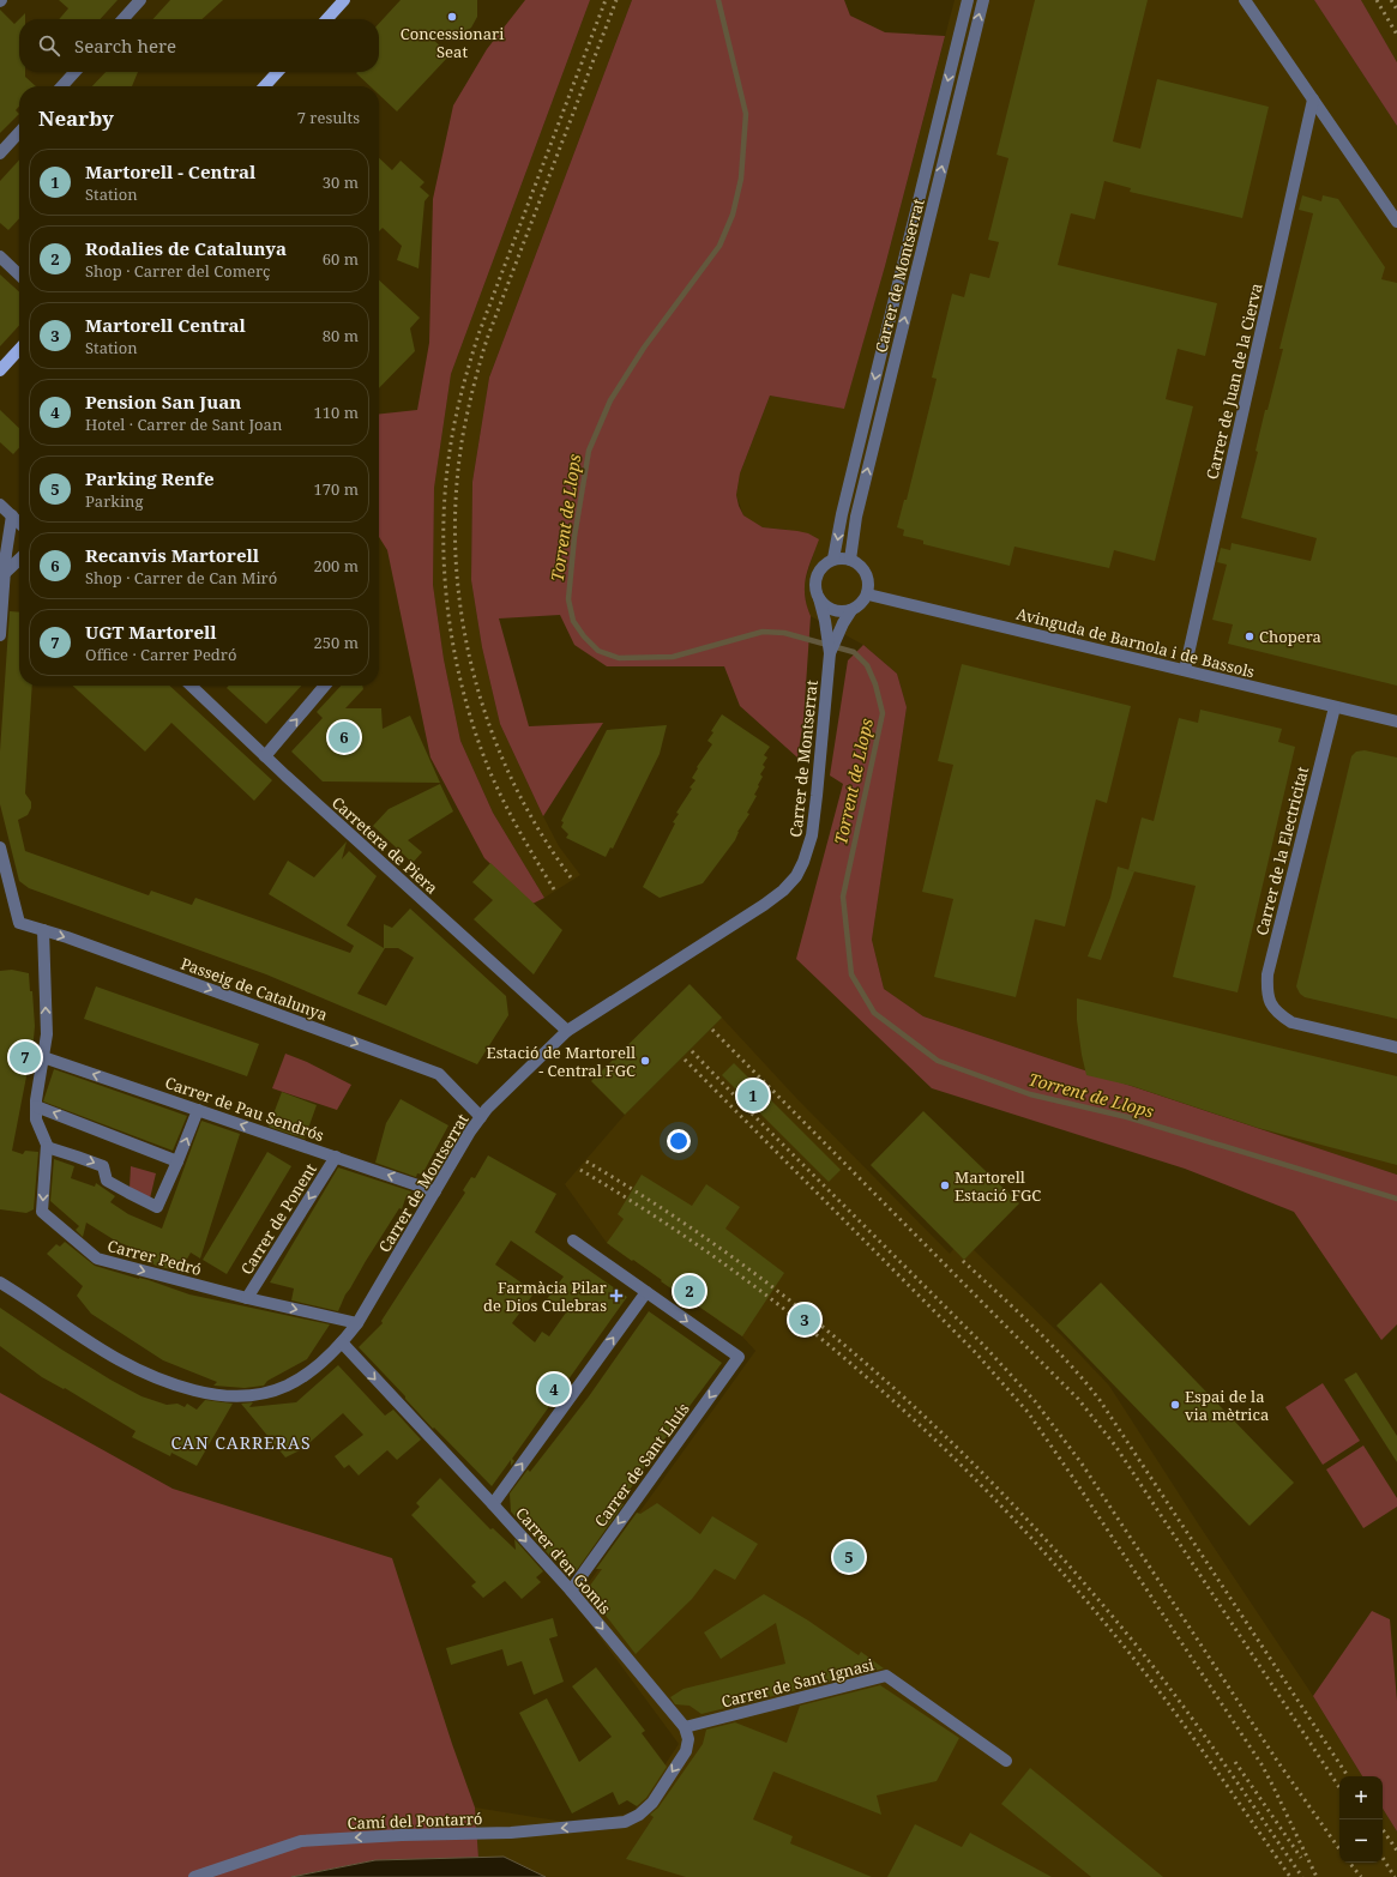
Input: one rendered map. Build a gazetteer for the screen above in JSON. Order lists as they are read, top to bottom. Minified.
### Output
{"streets":{"street":["Carrer de Montserrat","Carrer de Juan de la Cierva","Avinguda de Barnola i de Bassols","Carretera de Piera","Carrer de la Electricitat","Passeig de Catalunya","Carrer de Pau Sendrós","Carrer de Ponent","Carrer Pedró","Carrer de Sant Lluís","Carrer d'en Gomis","Carrer de Sant Ignasi","Camí del Pontarró"]},"crossings":[["Carrer de Montserrat","Avinguda de Barnola i de Bassols"],["Carrer de Montserrat","Carretera de Piera"],["Carrer de Montserrat","Passeig de Catalunya"],["Carrer de Montserrat","Carrer de Pau Sendrós"],["Carrer de Montserrat","Carrer Pedró"],["Carrer de Montserrat","Carrer d'en Gomis"],["Carrer de Juan de la Cierva","Avinguda de Barnola i de Bassols"],["Avinguda de Barnola i de Bassols","Carrer de la Electricitat"],["Passeig de Catalunya","Carrer Pedró"],["Carrer de Pau Sendrós","Carrer de Ponent"],["Carrer de Pau Sendrós","Carrer Pedró"],["Carrer de Ponent","Carrer Pedró"],["Carrer de Sant Lluís","Carrer d'en Gomis"],["Carrer d'en Gomis","Carrer de Sant Ignasi"],["Carrer d'en Gomis","Camí del Pontarró"],["Carrer de Sant Ignasi","Camí del Pontarró"]],"one_way":["Passeig de Catalunya","Carrer de Ponent","Carrer d'en Gomis","Camí del Pontarró"],"districts":["CAN CARRERAS"],"water":["Torrent de Llops"],"places":{"other":["Concessionari Seat","Chopera","Estació de Martorell - Central FGC","Martorell Estació FGC","Espai de la via mètrica"],"health":["Farmàcia Pilar de Dios Culebras"]},"page":{"search":"Search here","heading":["Nearby","7 results"],"list":[{"mark":"1","name":"Martorell - Central","note":"Station","value":"30 m"},{"mark":"2","name":"Rodalies de Catalunya","note":"Shop · Carrer del Comerç","value":"60 m"},{"mark":"3","name":"Martorell Central","note":"Station","value":"80 m"},{"mark":"4","name":"Pension San Juan","note":"Hotel · Carrer de Sant Joan","value":"110 m"},{"mark":"5","name":"Parking Renfe","note":"Parking","value":"170 m"},{"mark":"6","name":"Recanvis Martorell","note":"Shop · Carrer de Can Miró","value":"200 m"},{"mark":"7","name":"UGT Martorell","note":"Office · Carrer Pedró","value":"250 m"}],"pins":["6","7","1","2","3","4","5"],"map_buttons":["+","−"]}}
